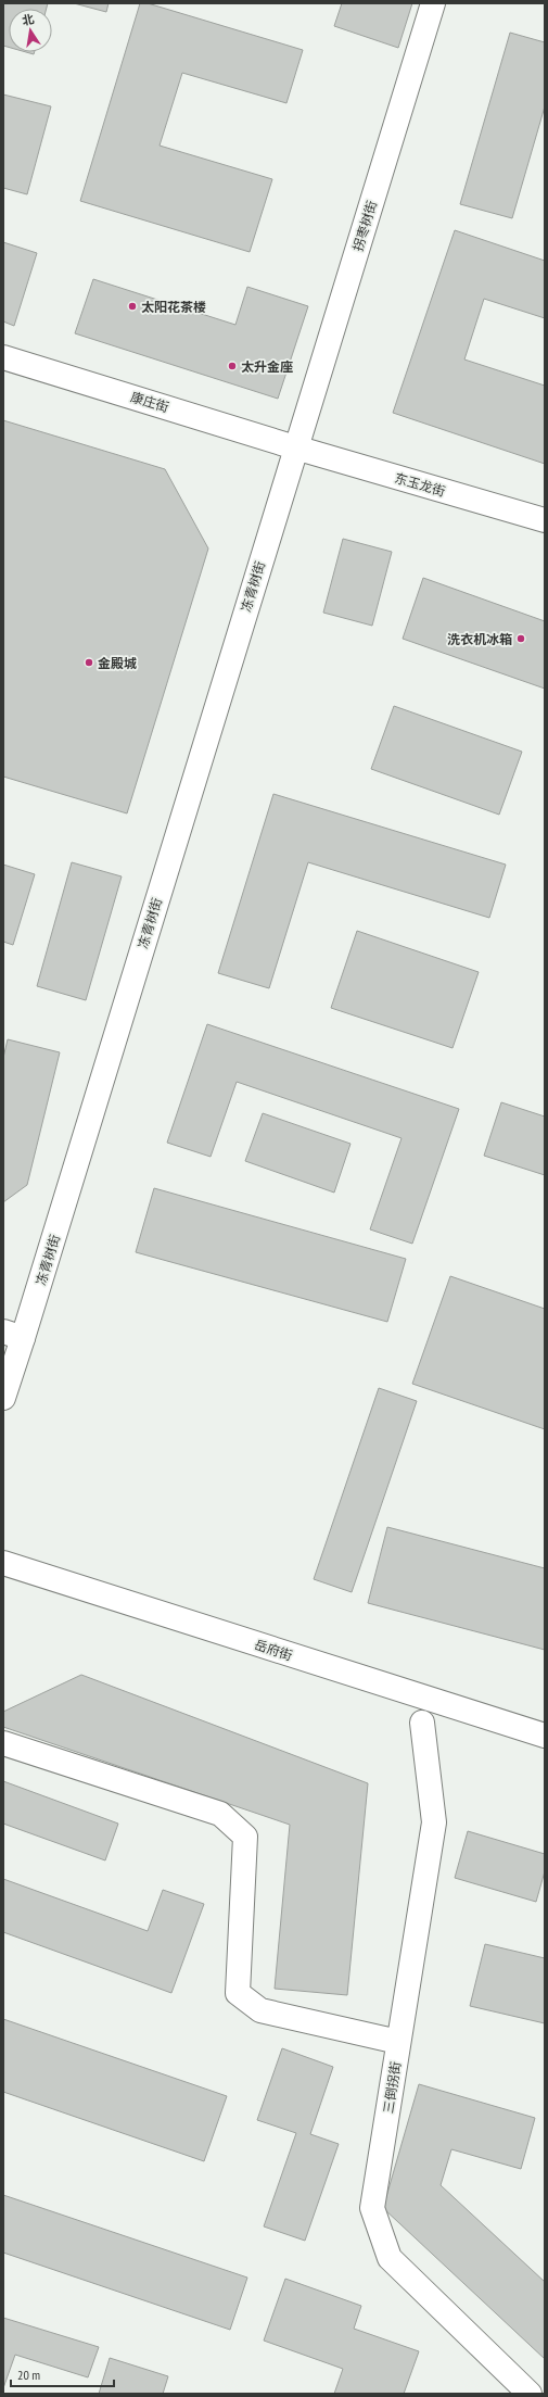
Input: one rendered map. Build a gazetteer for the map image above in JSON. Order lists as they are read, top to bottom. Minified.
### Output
{"streets":{"street":["拐枣树街","康庄街","东玉龙街","冻青树街","岳府街","三倒拐街"]},"crossings":[["拐枣树街","康庄街"],["拐枣树街","东玉龙街"],["拐枣树街","冻青树街"],["康庄街","东玉龙街"],["康庄街","冻青树街"],["东玉龙街","冻青树街"]],"places":["太阳花茶楼","太升金座","洗衣机冰箱","金殿城"],"scale_bar":"20 m","north":"top"}
